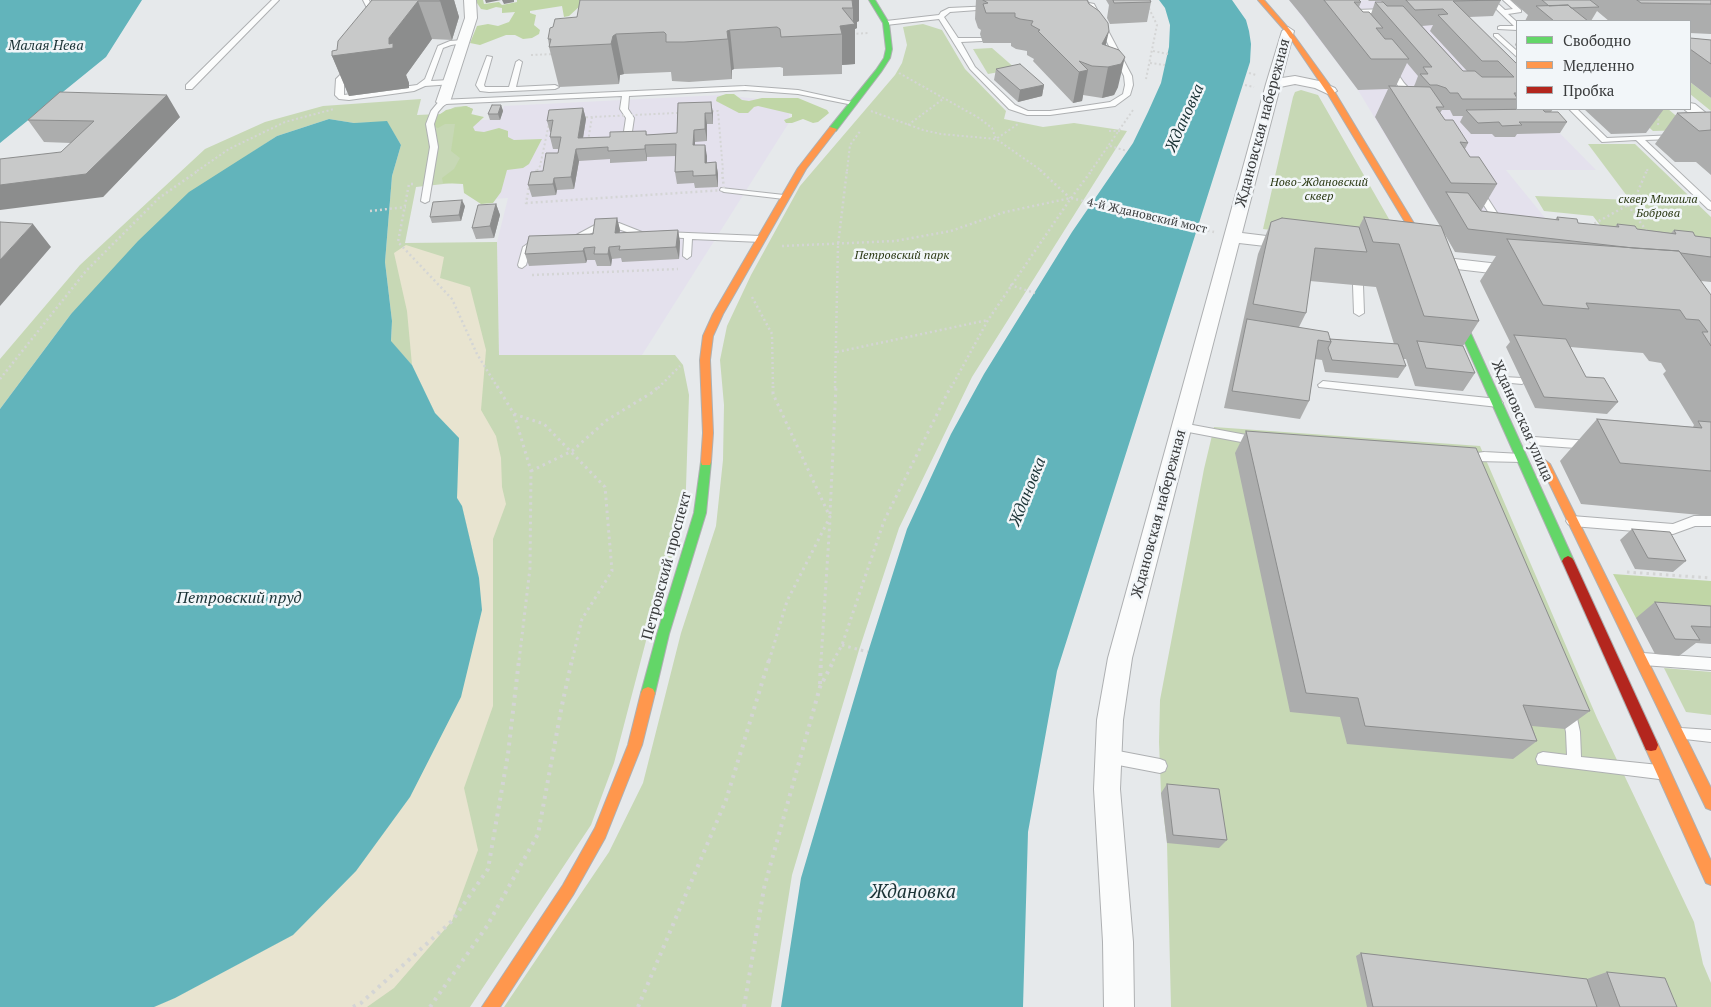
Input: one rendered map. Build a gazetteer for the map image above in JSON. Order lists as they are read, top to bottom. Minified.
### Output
{"streets":{"main road":["Ждановская улица","Петровский проспект"],"street":["Ждановская набережная"],"path":["4-й Ждановский мост"]},"crossings":[["Ждановская набережная","4-й Ждановский мост"]],"water":["Малая Нева","Ждановка","Петровский пруд"],"parks":["Ново-Ждановский сквер","сквер Михаила Боброва","Петровский парк"],"legend":["Свободно","Медленно","Пробка"]}
